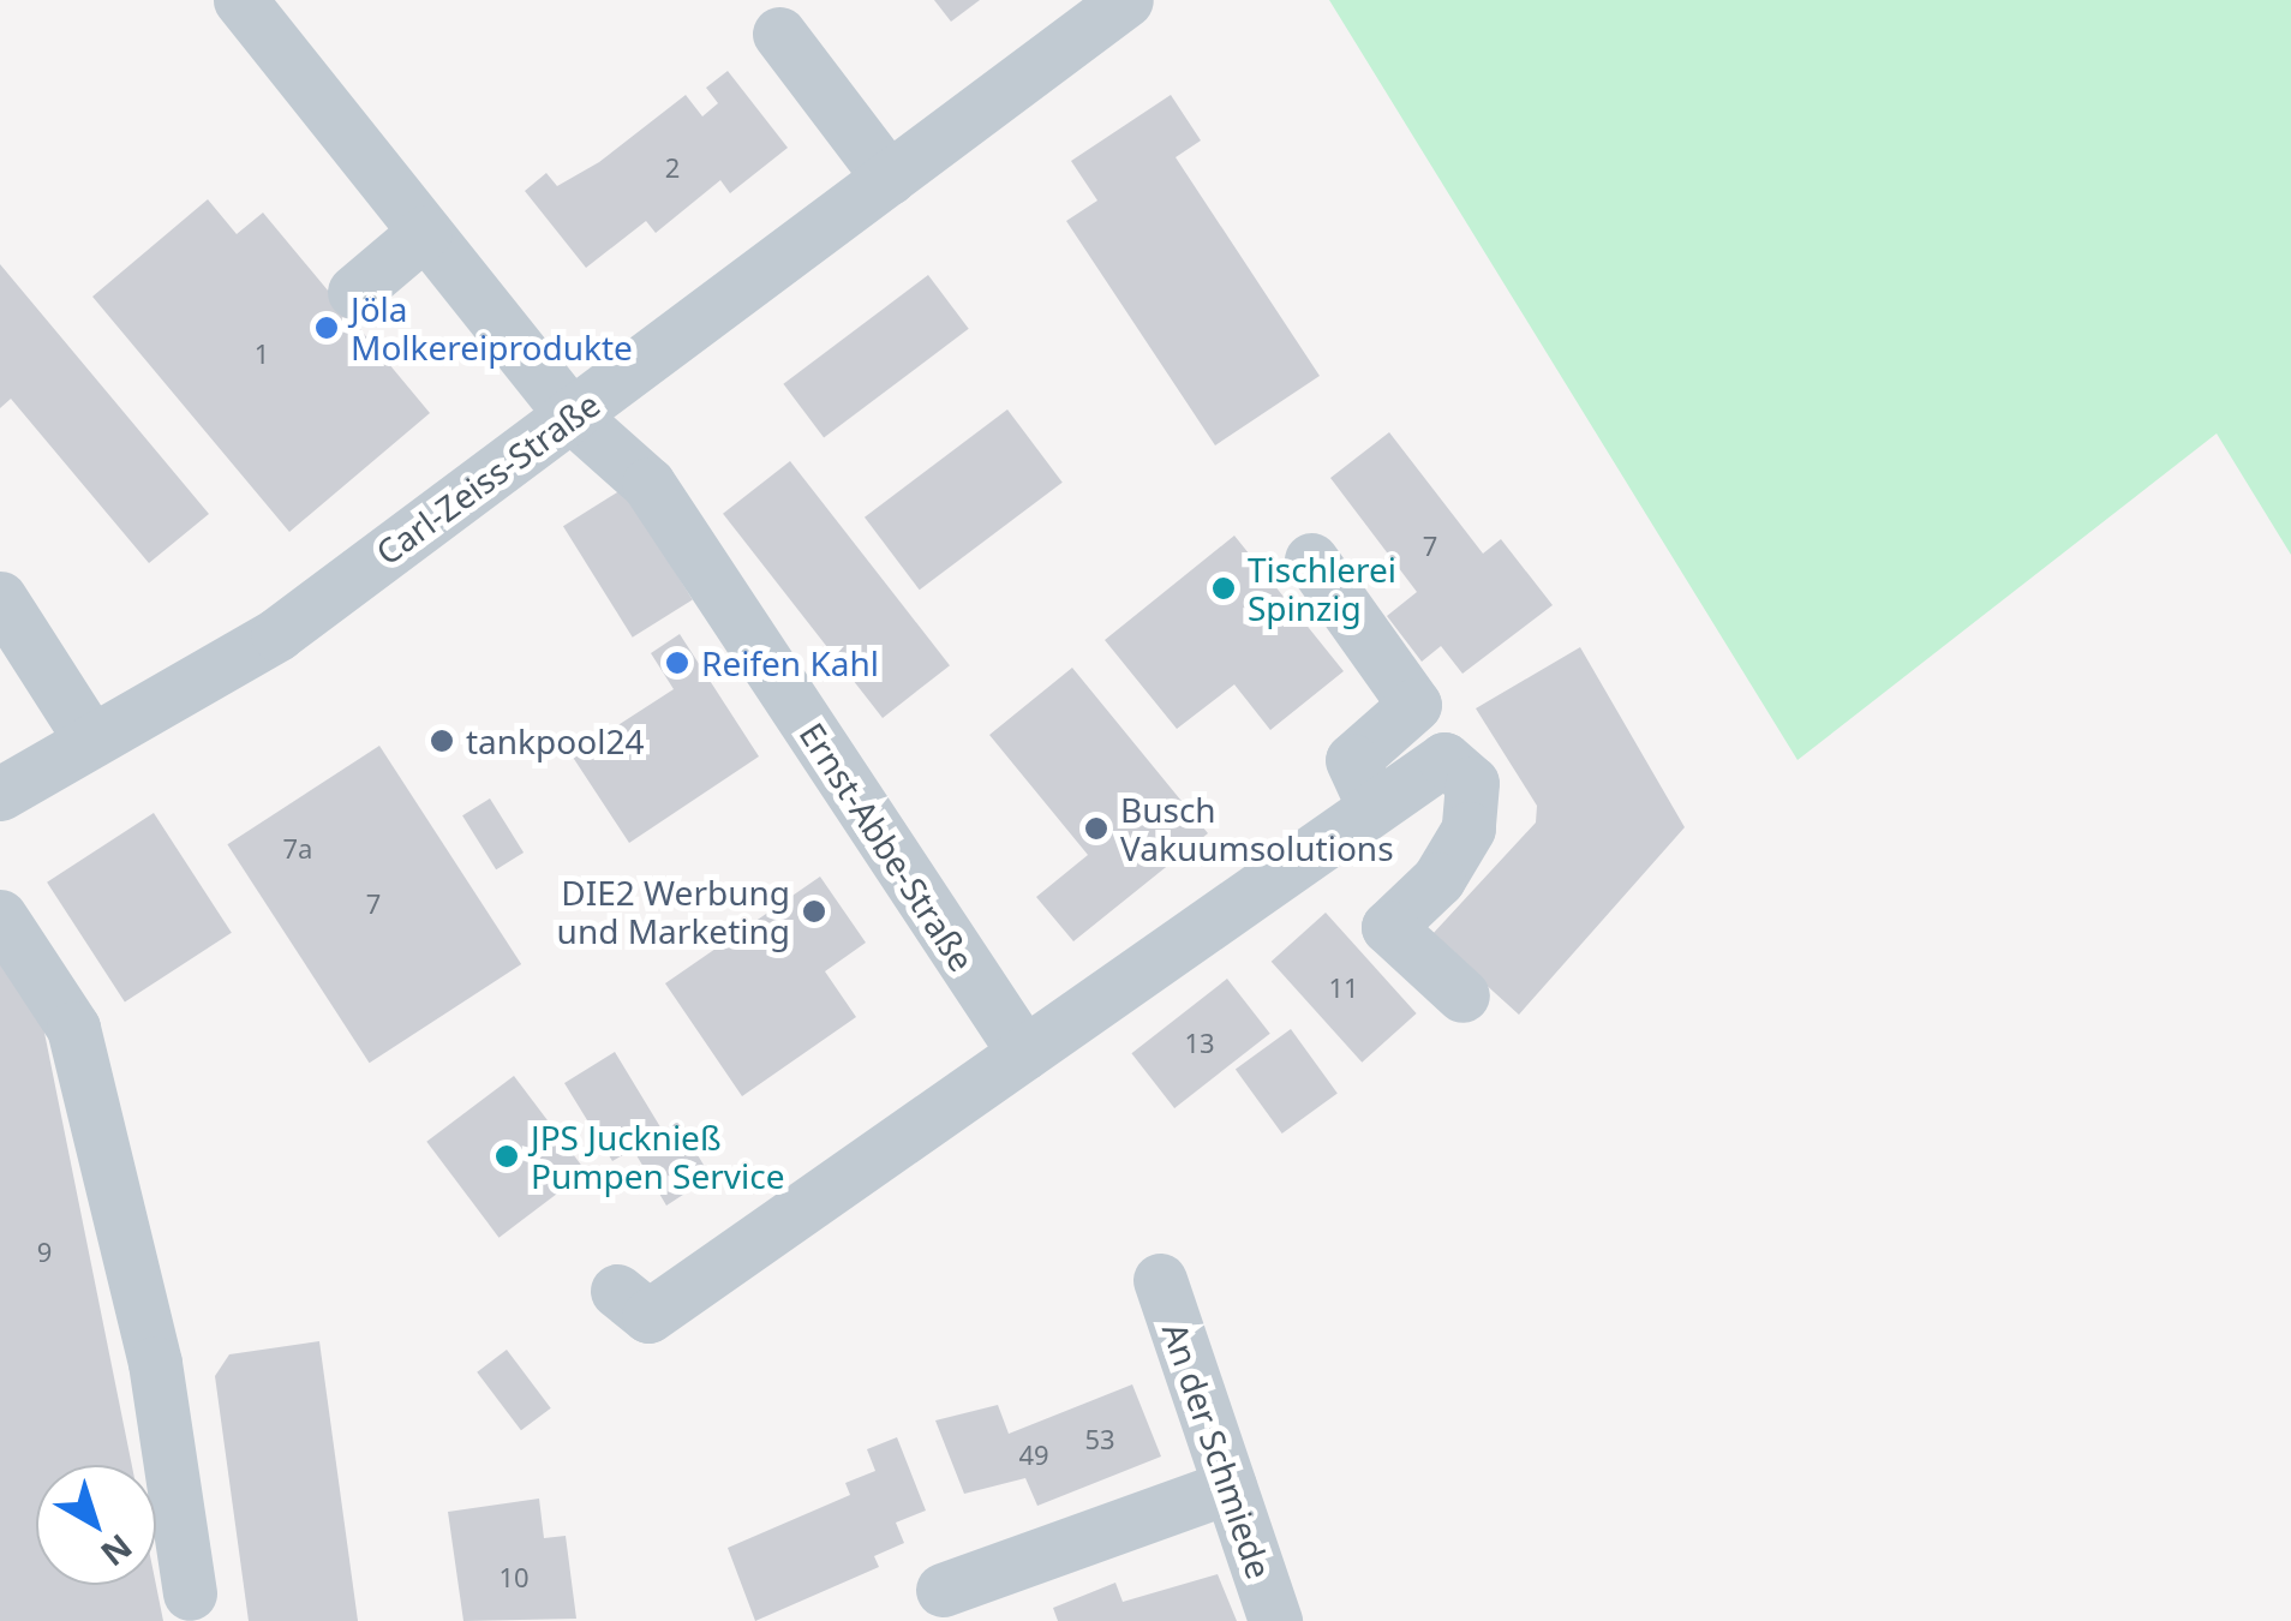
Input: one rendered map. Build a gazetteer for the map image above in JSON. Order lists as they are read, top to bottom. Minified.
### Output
{"streets":{"street":["Carl-Zeiss-Straße","Ernst-Abbe-Straße","An der Schmiede"]},"crossings":[["Carl-Zeiss-Straße","Ernst-Abbe-Straße"]],"places":["Jöla Molkereiprodukte","Tischlerei Spinzig","Reifen Kahl","tankpool24","Busch Vakuumsolutions","DIE2 Werbung und Marketing","JPS Jucknieß Pumpen Service"],"house_numbers":["2","1","7","7a","7","11","13","9","53","49","10"],"north":"bottom right"}
